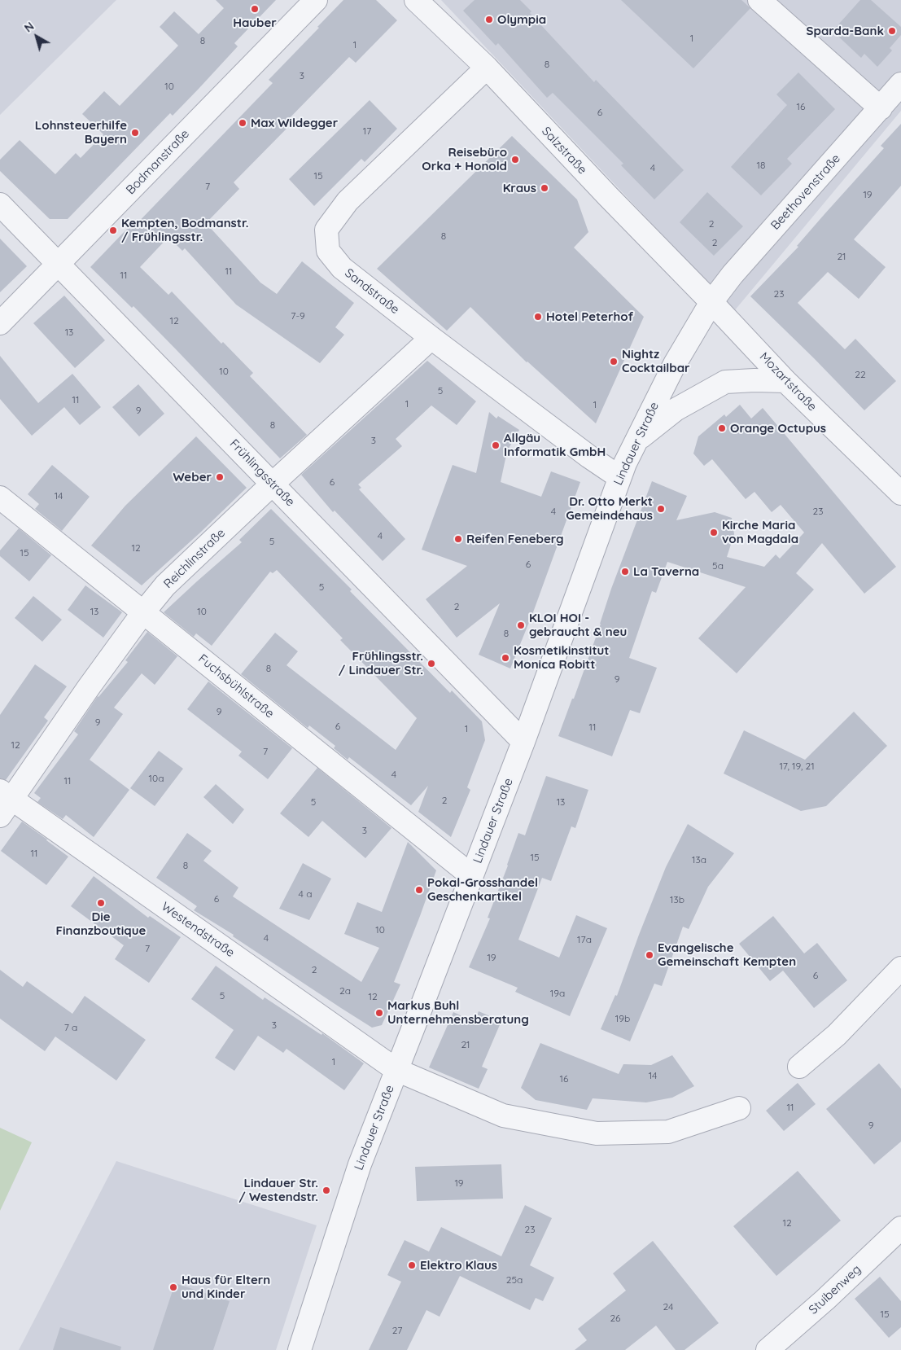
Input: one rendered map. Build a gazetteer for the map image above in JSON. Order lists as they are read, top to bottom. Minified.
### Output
{"streets":{"street":["Salzstraße","Bodmanstraße","Beethovenstraße","Sandstraße","Mozartstraße","Lindauer Straße","Frühlingsstraße","Reichlinstraße","Fuchsbühlstraße","Westendstraße","Stuibenweg"]},"crossings":[["Salzstraße","Beethovenstraße"],["Salzstraße","Sandstraße"],["Salzstraße","Mozartstraße"],["Salzstraße","Lindauer Straße"],["Bodmanstraße","Frühlingsstraße"],["Beethovenstraße","Mozartstraße"],["Beethovenstraße","Lindauer Straße"],["Sandstraße","Lindauer Straße"],["Sandstraße","Reichlinstraße"],["Mozartstraße","Lindauer Straße"],["Lindauer Straße","Frühlingsstraße"],["Lindauer Straße","Fuchsbühlstraße"],["Lindauer Straße","Westendstraße"],["Frühlingsstraße","Reichlinstraße"],["Reichlinstraße","Fuchsbühlstraße"],["Reichlinstraße","Westendstraße"]],"places":["Hauber","Olympia","Sparda-Bank","Max Wildegger","Lohnsteuerhilfe Bayern","Reisebüro Orka + Honold","Kraus","Kempten, Bodmanstr. / Frühlingsstr.","Hotel Peterhof","Nightz Cocktailbar","Orange Octupus","Allgäu Informatik GmbH","Weber","Dr. Otto Merkt Gemeindehaus","Kirche Maria von Magdala","Reifen Feneberg","La Taverna","KLOI HOI - gebraucht & neu","Kosmetikinstitut Monica Robitt","Frühlingsstr. / Lindauer Str.","Pokal-Grosshandel Geschenkartikel","Die Finanzboutique","Evangelische Gemeinschaft Kempten","Markus Buhl Unternehmensberatung","Lindauer Str. / Westendstr.","Elektro Klaus","Haus für Eltern und Kinder"],"house_numbers":["1","8","1","8","3","10","16","6","17","18","4","15","7","19","2","8","2","21","11","11","23","7-9","12","13","10","22","5","11","1","1","9","8","3","6","14","4","23","4","5","12","15","6","5a","5","2","13","10","8","8","9","9","9","6","11","1","12","7","17, 19, 21","4","10a","11","2","5","13","3","11","15","13a","8","4 a","6","13b","10","4","17a","7","19","2","6","2a","19a","5","12","19b","3","7 a","21","1","14","16","11","9","19","12","23","25a","24","15","26","27"],"north":"top left"}
